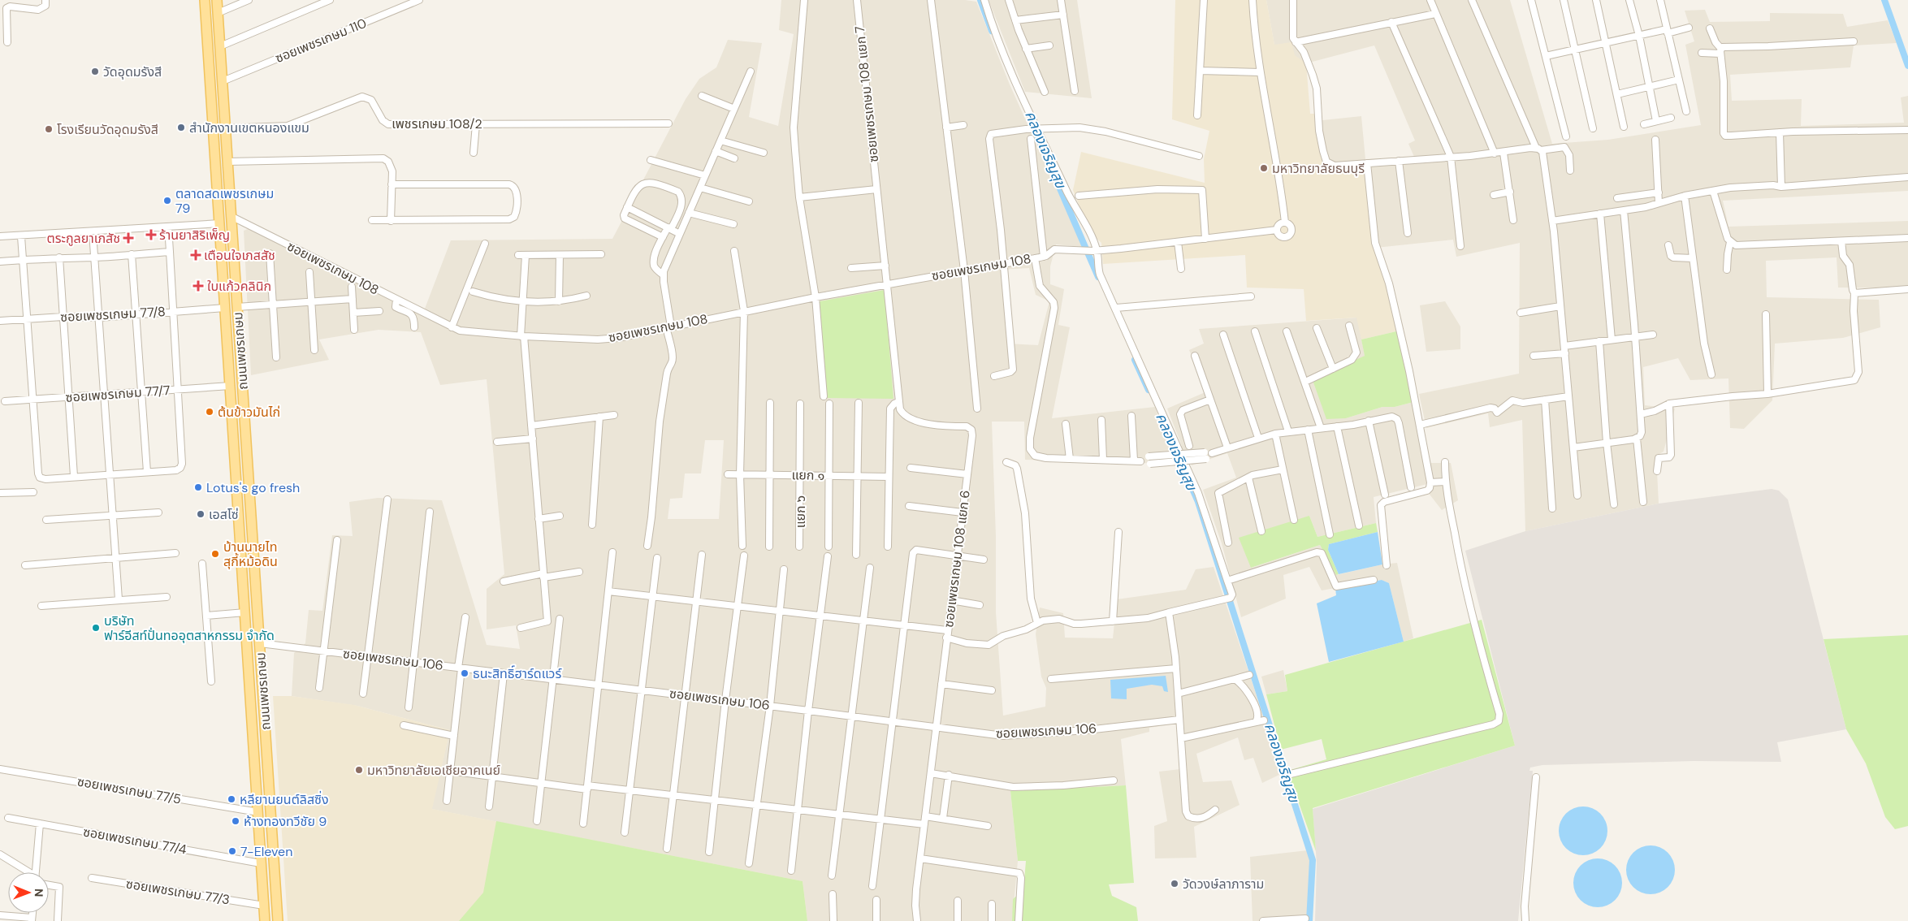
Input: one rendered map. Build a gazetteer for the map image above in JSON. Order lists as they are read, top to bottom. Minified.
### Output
{"streets":{"main road":["ถนนเพชรเกษม"],"street":["ซอยเพชรเกษม 110","ซอยเพชรเกษม 108 แยก 7","เพชรเกษม 108/2","ซอยเพชรเกษม 108","ซอยเพชรเกษม 77/8","ซอยเพชรเกษม 77/7","แยก ๑","แยก ๖","ซอยเพชรเกษม 108 แยก 6","ซอยเพชรเกษม 106","ซอยเพชรเกษม 77/5","ซอยเพชรเกษม 77/4","ซอยเพชรเกษม 77/3"]},"crossings":[["ซอยเพชรเกษม 110","ถนนเพชรเกษม"],["ซอยเพชรเกษม 108 แยก 7","ซอยเพชรเกษม 108 แยก 6"],["เพชรเกษม 108/2","ถนนเพชรเกษม"],["ซอยเพชรเกษม 108","ถนนเพชรเกษม"],["ซอยเพชรเกษม 108","ซอยเพชรเกษม 108 แยก 6"],["ซอยเพชรเกษม 77/8","ถนนเพชรเกษม"],["ถนนเพชรเกษม","ซอยเพชรเกษม 77/7"],["ถนนเพชรเกษม","ซอยเพชรเกษม 106"],["ถนนเพชรเกษม","ซอยเพชรเกษม 77/5"],["ถนนเพชรเกษม","ซอยเพชรเกษม 77/4"],["ถนนเพชรเกษม","ซอยเพชรเกษม 77/3"],["แยก ๑","แยก ๖"],["ซอยเพชรเกษม 108 แยก 6","ซอยเพชรเกษม 106"]],"water":["คลองเจริญสุข"],"places":{"other":["วัดอุดมรังสี","สำนักงานเขตหนองแขม","โรงเรียนวัดอุดมรังสี","มหาวิทยาลัยธนบุรี","ตลาดสดเพชรเกษม 79","ต้นข้าวมันไก่","Lotus's go fresh","เอสโซ่","บ้านนายไท สุกี้หม้อดิน","บริษัท ฟาร์อีสท์ปั่นทออุตสาหกรรม จำกัด","ธนะสิทธิ์ฮาร์ดแวร์","มหาวิทยาลัยเอเชียอาคเนย์","หลียานยนต์ลิสซิ่ง","ห้างทองทวีชัย 9","7-Eleven","วัดวงษ์ลาภาราม"],"health":["ร้านยาสิริเพ็ญ","ตระกูลยาเภสัช","เตือนใจเภสสัช","ใบแก้วคลินิก"]},"north":"right"}
